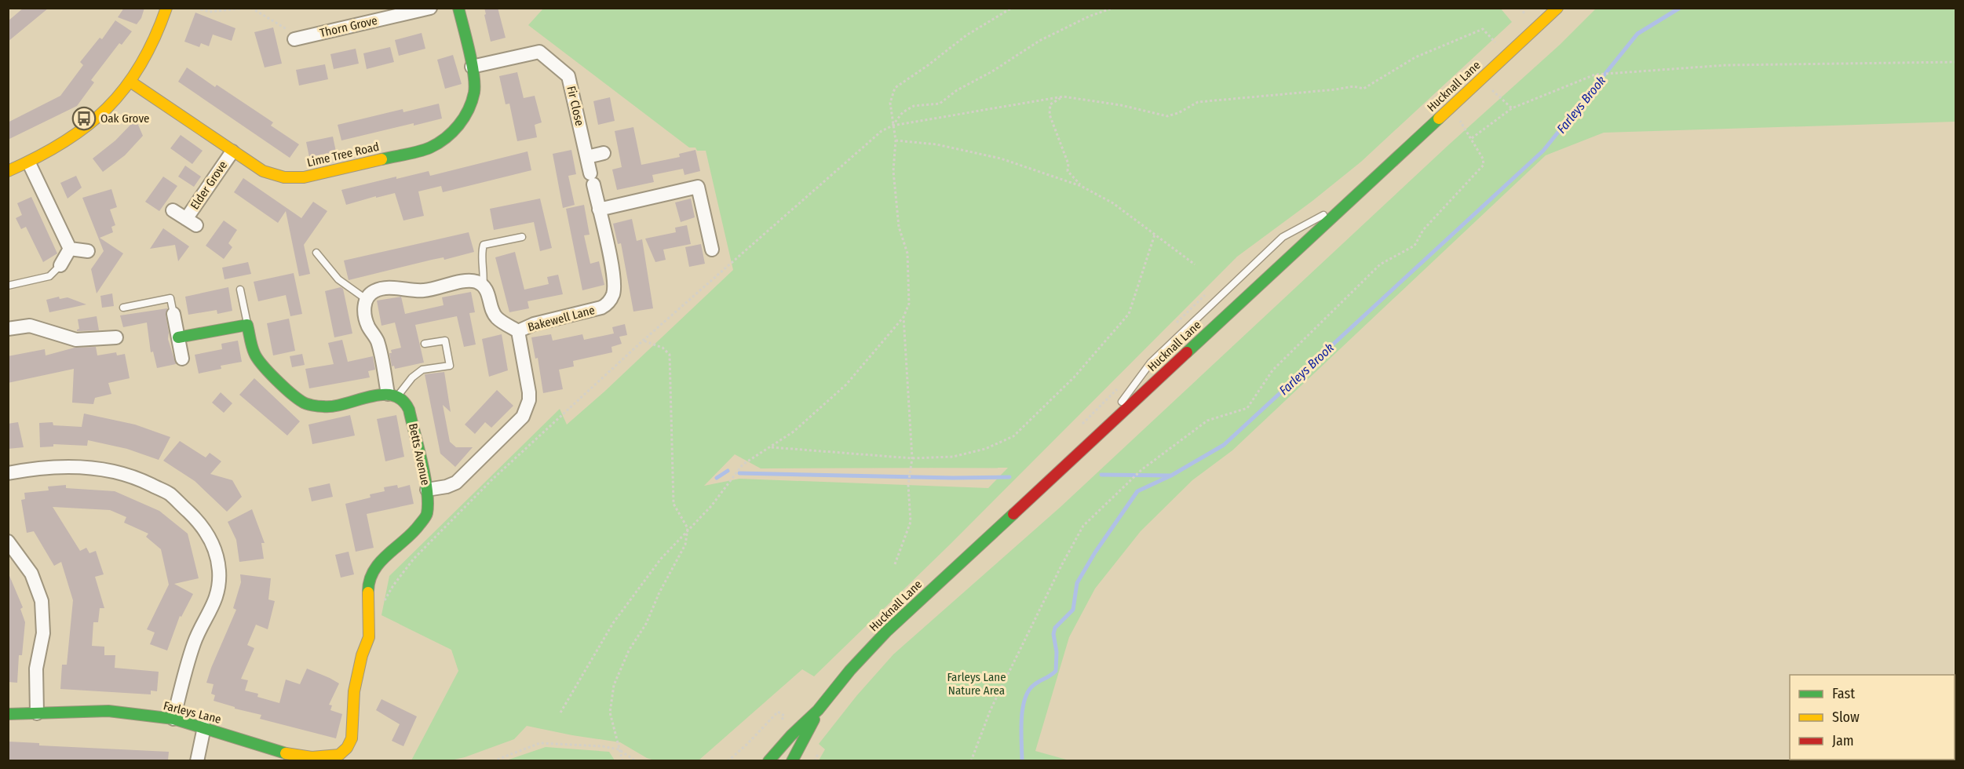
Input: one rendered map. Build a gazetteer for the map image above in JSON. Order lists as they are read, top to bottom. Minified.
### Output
{"streets":{"street":["Thorn Grove","Hucknall Lane","Fir Close","Lime Tree Road","Elder Grove","Bakewell Lane","Betts Avenue","Farleys Lane"]},"crossings":[["Fir Close","Lime Tree Road"],["Fir Close","Bakewell Lane"],["Lime Tree Road","Elder Grove"],["Bakewell Lane","Betts Avenue"],["Betts Avenue","Farleys Lane"]],"water":["Farleys Brook"],"parks":["Farleys Lane Nature Area"],"places":{"bus stop":["Oak Grove"]},"legend":["Fast","Slow","Jam"]}
